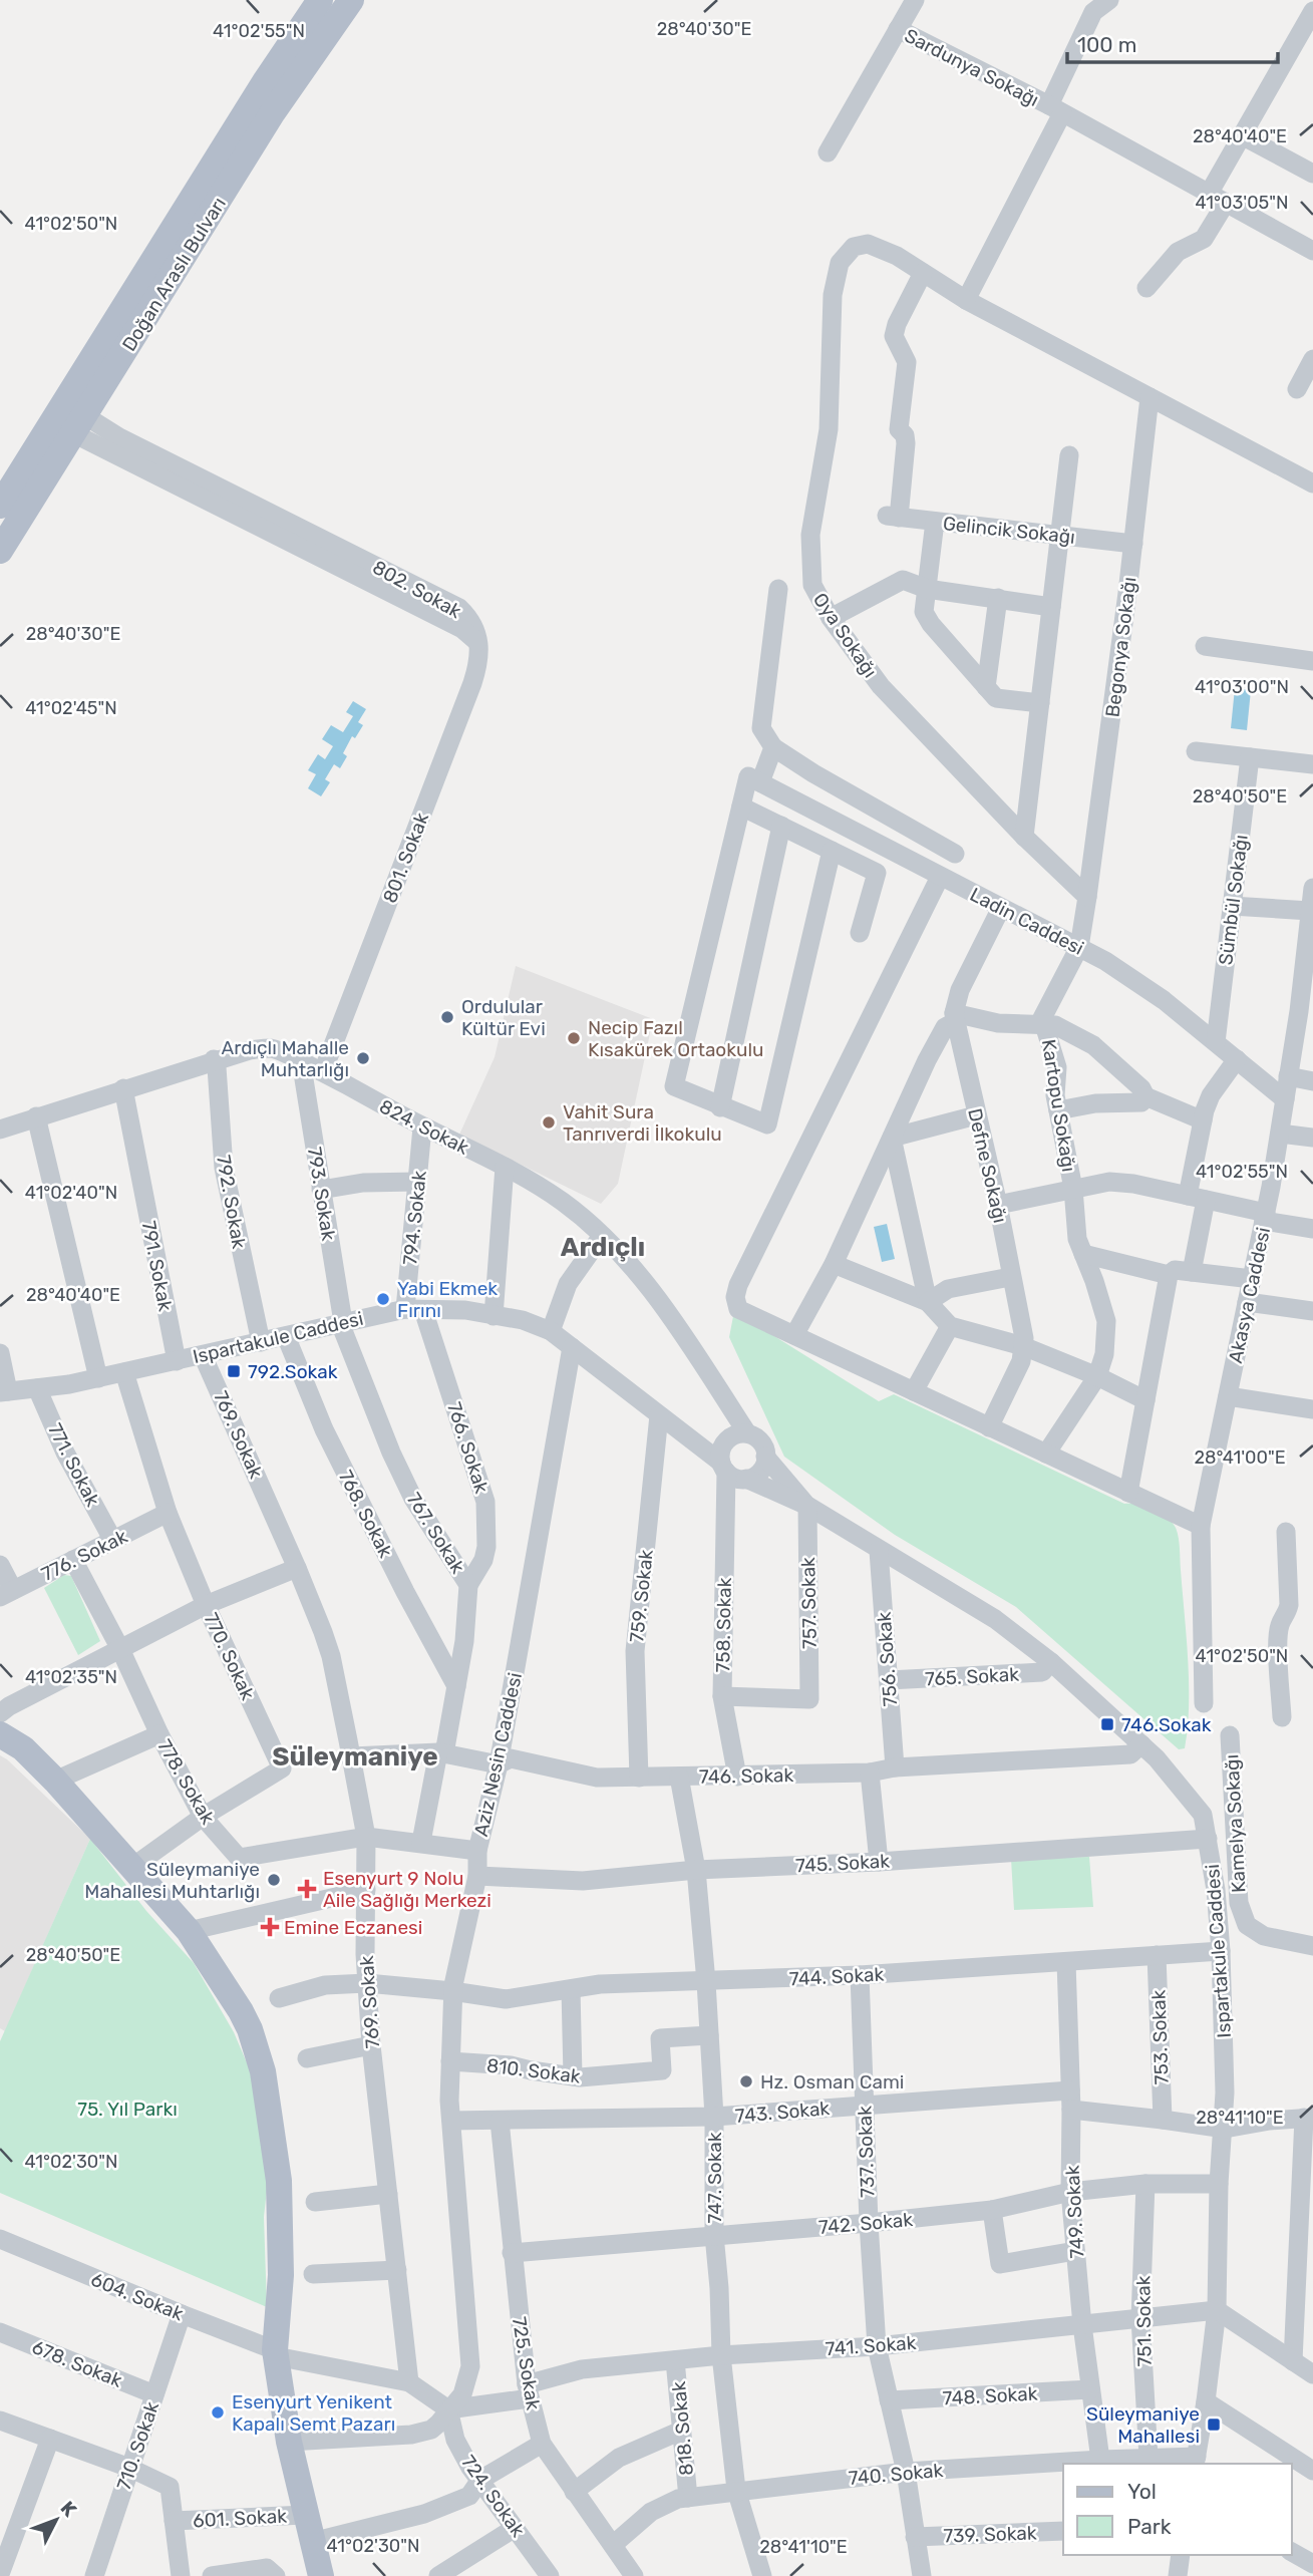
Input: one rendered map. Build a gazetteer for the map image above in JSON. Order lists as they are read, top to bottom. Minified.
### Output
{"streets":{"main road":["Doğan Araslı Bulvarı"],"street":["Sardunya Sokağı","Gelincik Sokağı","802. Sokak","Oya Sokağı","Begonya Sokağı","801. Sokak","Sümbül Sokağı","Ladin Caddesi","Kartopu Sokağı","824. Sokak","Defne Sokağı","793. Sokak","792. Sokak","794. Sokak","791. Sokak","Akasya Caddesi","Ispartakule Caddesi","769. Sokak","766. Sokak","771. Sokak","768. Sokak","767. Sokak","776. Sokak","759. Sokak","757. Sokak","758. Sokak","770. Sokak","756. Sokak","765. Sokak","Aziz Nesin Caddesi","746. Sokak","778. Sokak","Kamelya Sokağı","745. Sokak","744. Sokak","753. Sokak","810. Sokak","743. Sokak","737. Sokak","747. Sokak","749. Sokak","742. Sokak","604. Sokak","751. Sokak","741. Sokak","678. Sokak","725. Sokak","748. Sokak","818. Sokak","710. Sokak","740. Sokak","724. Sokak","601. Sokak","739. Sokak"]},"crossings":[["Doğan Araslı Bulvarı","802. Sokak"],["Gelincik Sokağı","Oya Sokağı"],["Gelincik Sokağı","Begonya Sokağı"],["802. Sokak","801. Sokak"],["Oya Sokağı","Begonya Sokağı"],["801. Sokak","824. Sokak"],["801. Sokak","793. Sokak"],["Sümbül Sokağı","Ladin Caddesi"],["Ladin Caddesi","Kartopu Sokağı"],["Ladin Caddesi","Akasya Caddesi"],["824. Sokak","793. Sokak"],["824. Sokak","792. Sokak"],["824. Sokak","794. Sokak"],["824. Sokak","791. Sokak"],["824. Sokak","Ispartakule Caddesi"],["824. Sokak","758. Sokak"],["793. Sokak","Ispartakule Caddesi"],["793. Sokak","767. Sokak"],["792. Sokak","Ispartakule Caddesi"],["794. Sokak","Ispartakule Caddesi"],["794. Sokak","766. Sokak"],["791. Sokak","Ispartakule Caddesi"],["Ispartakule Caddesi","769. Sokak"],["Ispartakule Caddesi","766. Sokak"],["Ispartakule Caddesi","771. Sokak"],["Ispartakule Caddesi","768. Sokak"],["Ispartakule Caddesi","767. Sokak"],["Ispartakule Caddesi","759. Sokak"],["Ispartakule Caddesi","757. Sokak"],["Ispartakule Caddesi","758. Sokak"],["Ispartakule Caddesi","770. Sokak"],["Ispartakule Caddesi","756. Sokak"],["Ispartakule Caddesi","765. Sokak"],["Ispartakule Caddesi","Aziz Nesin Caddesi"],["Ispartakule Caddesi","746. Sokak"],["Ispartakule Caddesi","745. Sokak"],["Ispartakule Caddesi","744. Sokak"],["Ispartakule Caddesi","743. Sokak"],["Ispartakule Caddesi","742. Sokak"],["Ispartakule Caddesi","741. Sokak"],["Ispartakule Caddesi","740. Sokak"],["769. Sokak","746. Sokak"],["769. Sokak","778. Sokak"],["769. Sokak","744. Sokak"],["769. Sokak","604. Sokak"],["766. Sokak","767. Sokak"],["771. Sokak","776. Sokak"],["768. Sokak","767. Sokak"],["767. Sokak","746. Sokak"],["767. Sokak","778. Sokak"],["776. Sokak","770. Sokak"],["776. Sokak","778. Sokak"],["759. Sokak","746. Sokak"],["757. Sokak","758. Sokak"],["758. Sokak","746. Sokak"],["770. Sokak","778. Sokak"],["756. Sokak","765. Sokak"],["756. Sokak","746. Sokak"],["Aziz Nesin Caddesi","746. Sokak"],["Aziz Nesin Caddesi","778. Sokak"],["Aziz Nesin Caddesi","745. Sokak"],["Aziz Nesin Caddesi","744. Sokak"],["Aziz Nesin Caddesi","810. Sokak"],["Aziz Nesin Caddesi","743. Sokak"],["Aziz Nesin Caddesi","741. Sokak"],["Aziz Nesin Caddesi","724. Sokak"],["746. Sokak","747. Sokak"],["745. Sokak","747. Sokak"],["744. Sokak","753. Sokak"],["744. Sokak","737. Sokak"],["744. Sokak","747. Sokak"],["744. Sokak","749. Sokak"],["753. Sokak","743. Sokak"],["810. Sokak","747. Sokak"],["743. Sokak","737. Sokak"],["743. Sokak","747. Sokak"],["743. Sokak","749. Sokak"],["743. Sokak","725. Sokak"],["737. Sokak","742. Sokak"],["737. Sokak","741. Sokak"],["737. Sokak","748. Sokak"],["737. Sokak","740. Sokak"],["737. Sokak","739. Sokak"],["747. Sokak","742. Sokak"],["747. Sokak","741. Sokak"],["747. Sokak","740. Sokak"],["749. Sokak","742. Sokak"],["749. Sokak","741. Sokak"],["749. Sokak","748. Sokak"],["749. Sokak","740. Sokak"],["742. Sokak","751. Sokak"],["742. Sokak","725. Sokak"],["604. Sokak","710. Sokak"],["751. Sokak","741. Sokak"],["751. Sokak","740. Sokak"],["741. Sokak","725. Sokak"],["741. Sokak","818. Sokak"],["741. Sokak","724. Sokak"],["678. Sokak","710. Sokak"],["725. Sokak","740. Sokak"],["818. Sokak","740. Sokak"]],"districts":["Ardıçlı","Süleymaniye"],"parks":["75. Yıl Parkı"],"places":{"other":["Ordulular Kültür Evi","Necip Fazıl Kısakürek Ortaokulu","Ardıçlı Mahalle Muhtarlığı","Vahit Sura Tanrıverdi İlkokulu","Yabi Ekmek Fırını","Süleymaniye Mahallesi Muhtarlığı","Hz. Osman Cami","Esenyurt Yenikent Kapalı Semt Pazarı"],"transit":["792.Sokak","746.Sokak","Süleymaniye Mahallesi"],"health":["Esenyurt 9 Nolu Aile Sağlığı Merkezi","Emine Eczanesi"]},"legend":["Yol","Park"],"scale_bar":"100 m","north":"top right","coordinates":["28°40'30\"E","41°02'55\"N","28°40'40\"E","41°03'05\"N","41°02'50\"N","41°03'00\"N","41°02'45\"N","28°40'50\"E","41°02'40\"N","28°41'00\"E","41°02'35\"N","28°41'10\"E","41°02'30\"N"]}
